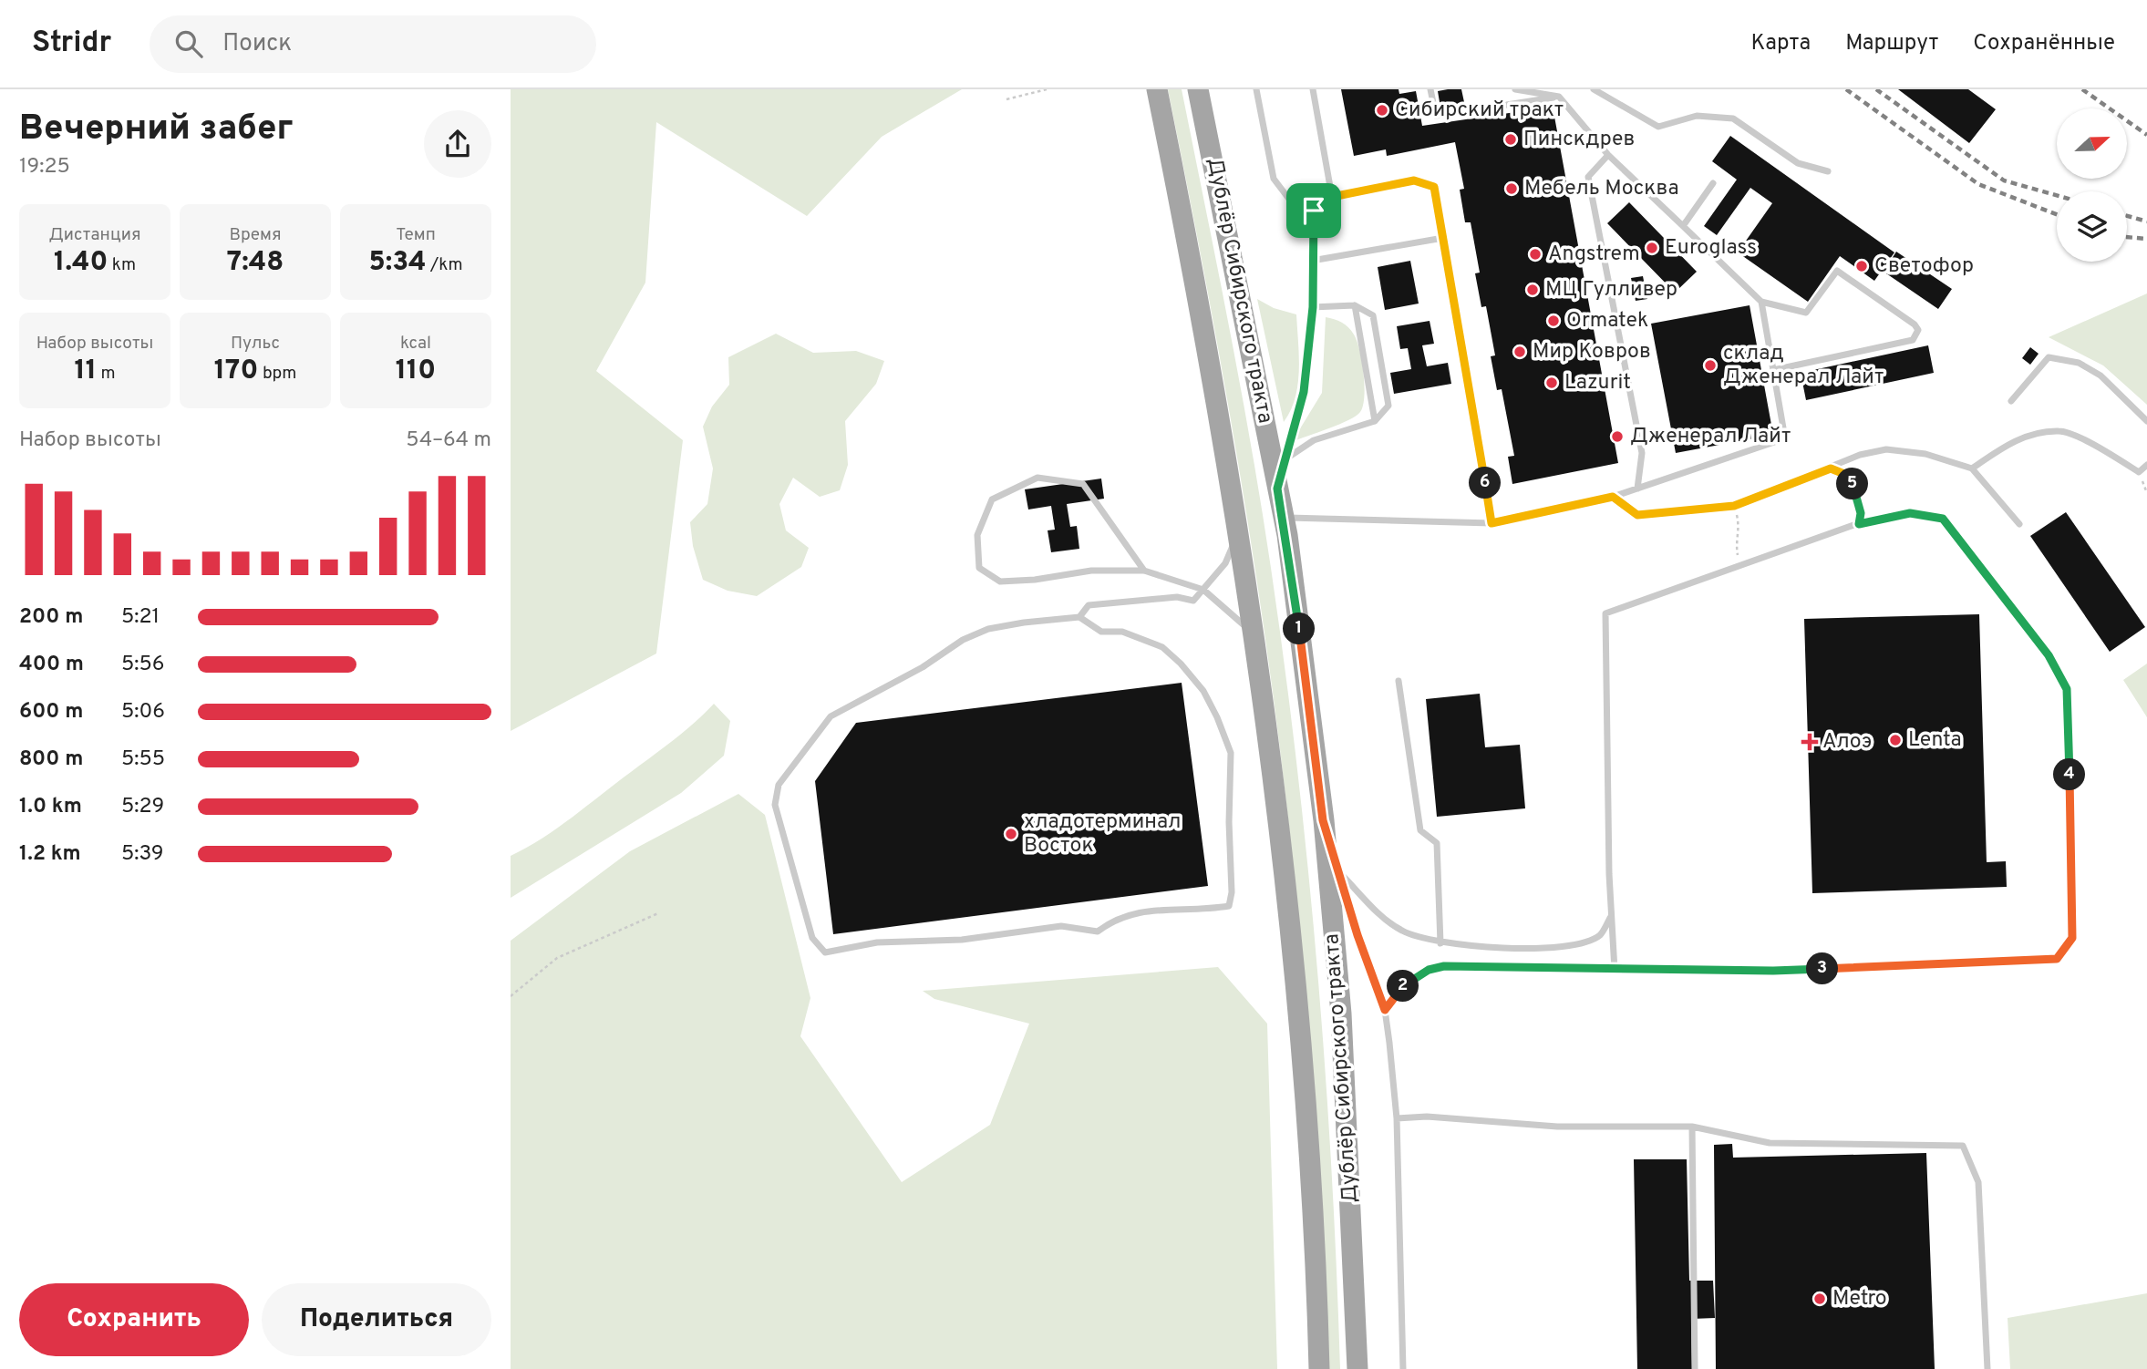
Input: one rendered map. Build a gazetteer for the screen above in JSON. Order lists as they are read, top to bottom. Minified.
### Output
{"streets":{"main road":["Дублёр Сибирского тракта"]},"places":{"other":["Сибирский тракт","Пинскдрев","Мебель Москва","Euroglass","Angstrem","Светофор","МЦ Гулливер","Ormatek","Мир Ковров","склад Дженерал Лайт","Lazurit","Дженерал Лайт","Lenta","хладотерминал Восток","Metro"],"health":["Алоэ"]},"north":"right","page":{"header":"Stridr","search":"Поиск","nav":["Карта","Маршрут","Сохранённые"],"heading":["Вечерний забег","19:25"],"stats":[["Дистанция","1.40 km"],["Время","7:48"],["Темп","5:34 /km"],["Набор высоты","11 m"],["Пульс","170 bpm"],["kcal","110"]],"chart":["Набор высоты","54–64 m"],"pins":["6","5","1","4","3","2"],"list":[{"name":"200 m","note":"5:21"},{"name":"400 m","note":"5:56"},{"name":"600 m","note":"5:06"},{"name":"800 m","note":"5:55"},{"name":"1.0 km","note":"5:29"},{"name":"1.2 km","note":"5:39"}],"buttons":["Сохранить","Поделиться"]}}
